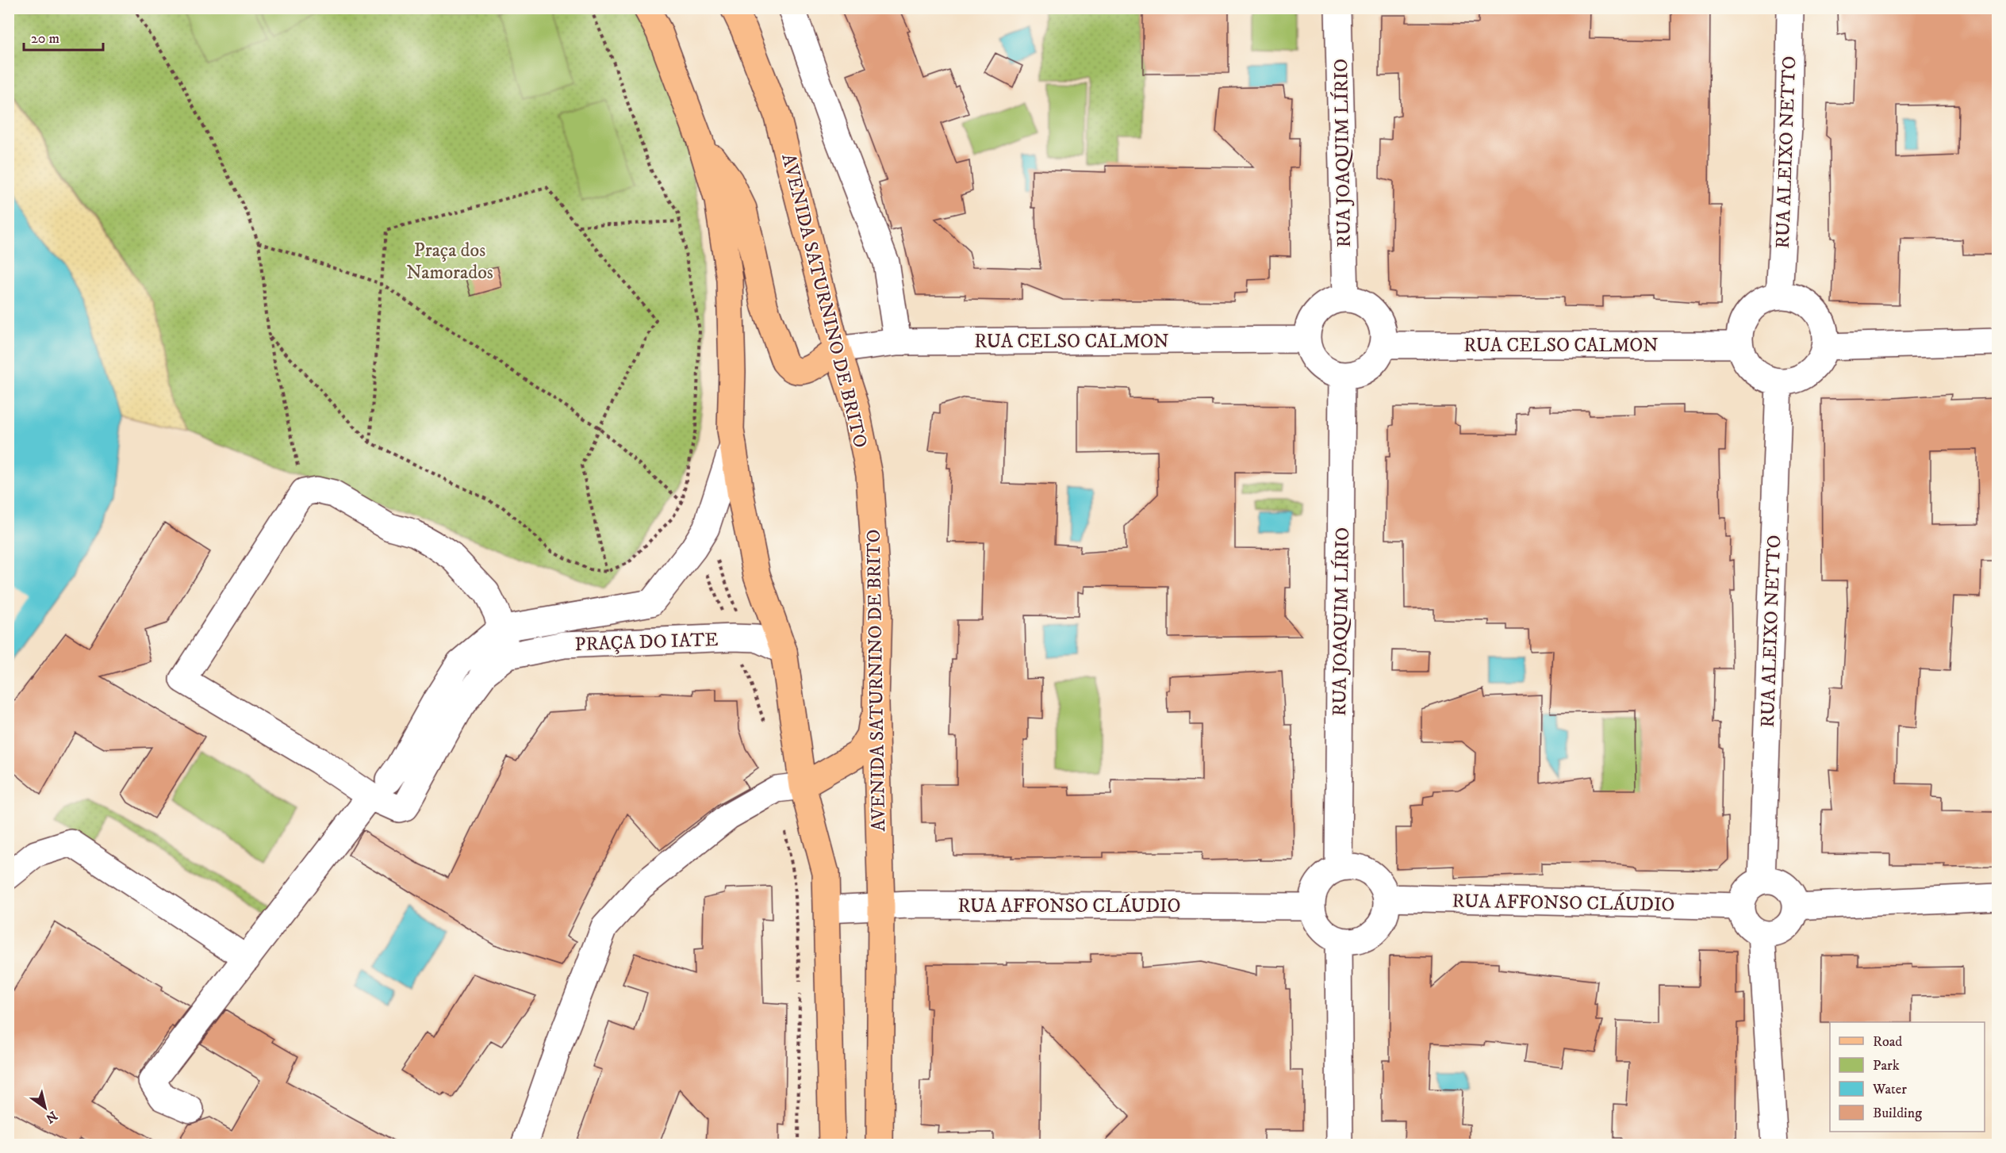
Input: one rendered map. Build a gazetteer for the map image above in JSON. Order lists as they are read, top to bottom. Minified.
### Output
{"streets":{"main road":["AVENIDA SATURNINO DE BRITO"],"street":["RUA ALEIXO NETTO","RUA JOAQUIM LÍRIO","RUA CELSO CALMON","PRAÇA DO IATE","RUA AFFONSO CLÁUDIO"]},"crossings":[["RUA ALEIXO NETTO","RUA CELSO CALMON"],["RUA ALEIXO NETTO","RUA AFFONSO CLÁUDIO"],["RUA JOAQUIM LÍRIO","RUA CELSO CALMON"],["RUA JOAQUIM LÍRIO","RUA AFFONSO CLÁUDIO"],["AVENIDA SATURNINO DE BRITO","RUA CELSO CALMON"],["AVENIDA SATURNINO DE BRITO","RUA AFFONSO CLÁUDIO"]],"parks":["Praça dos Namorados"],"legend":["Road","Park","Water","Building"],"scale_bar":"20 m","north":"bottom right"}
